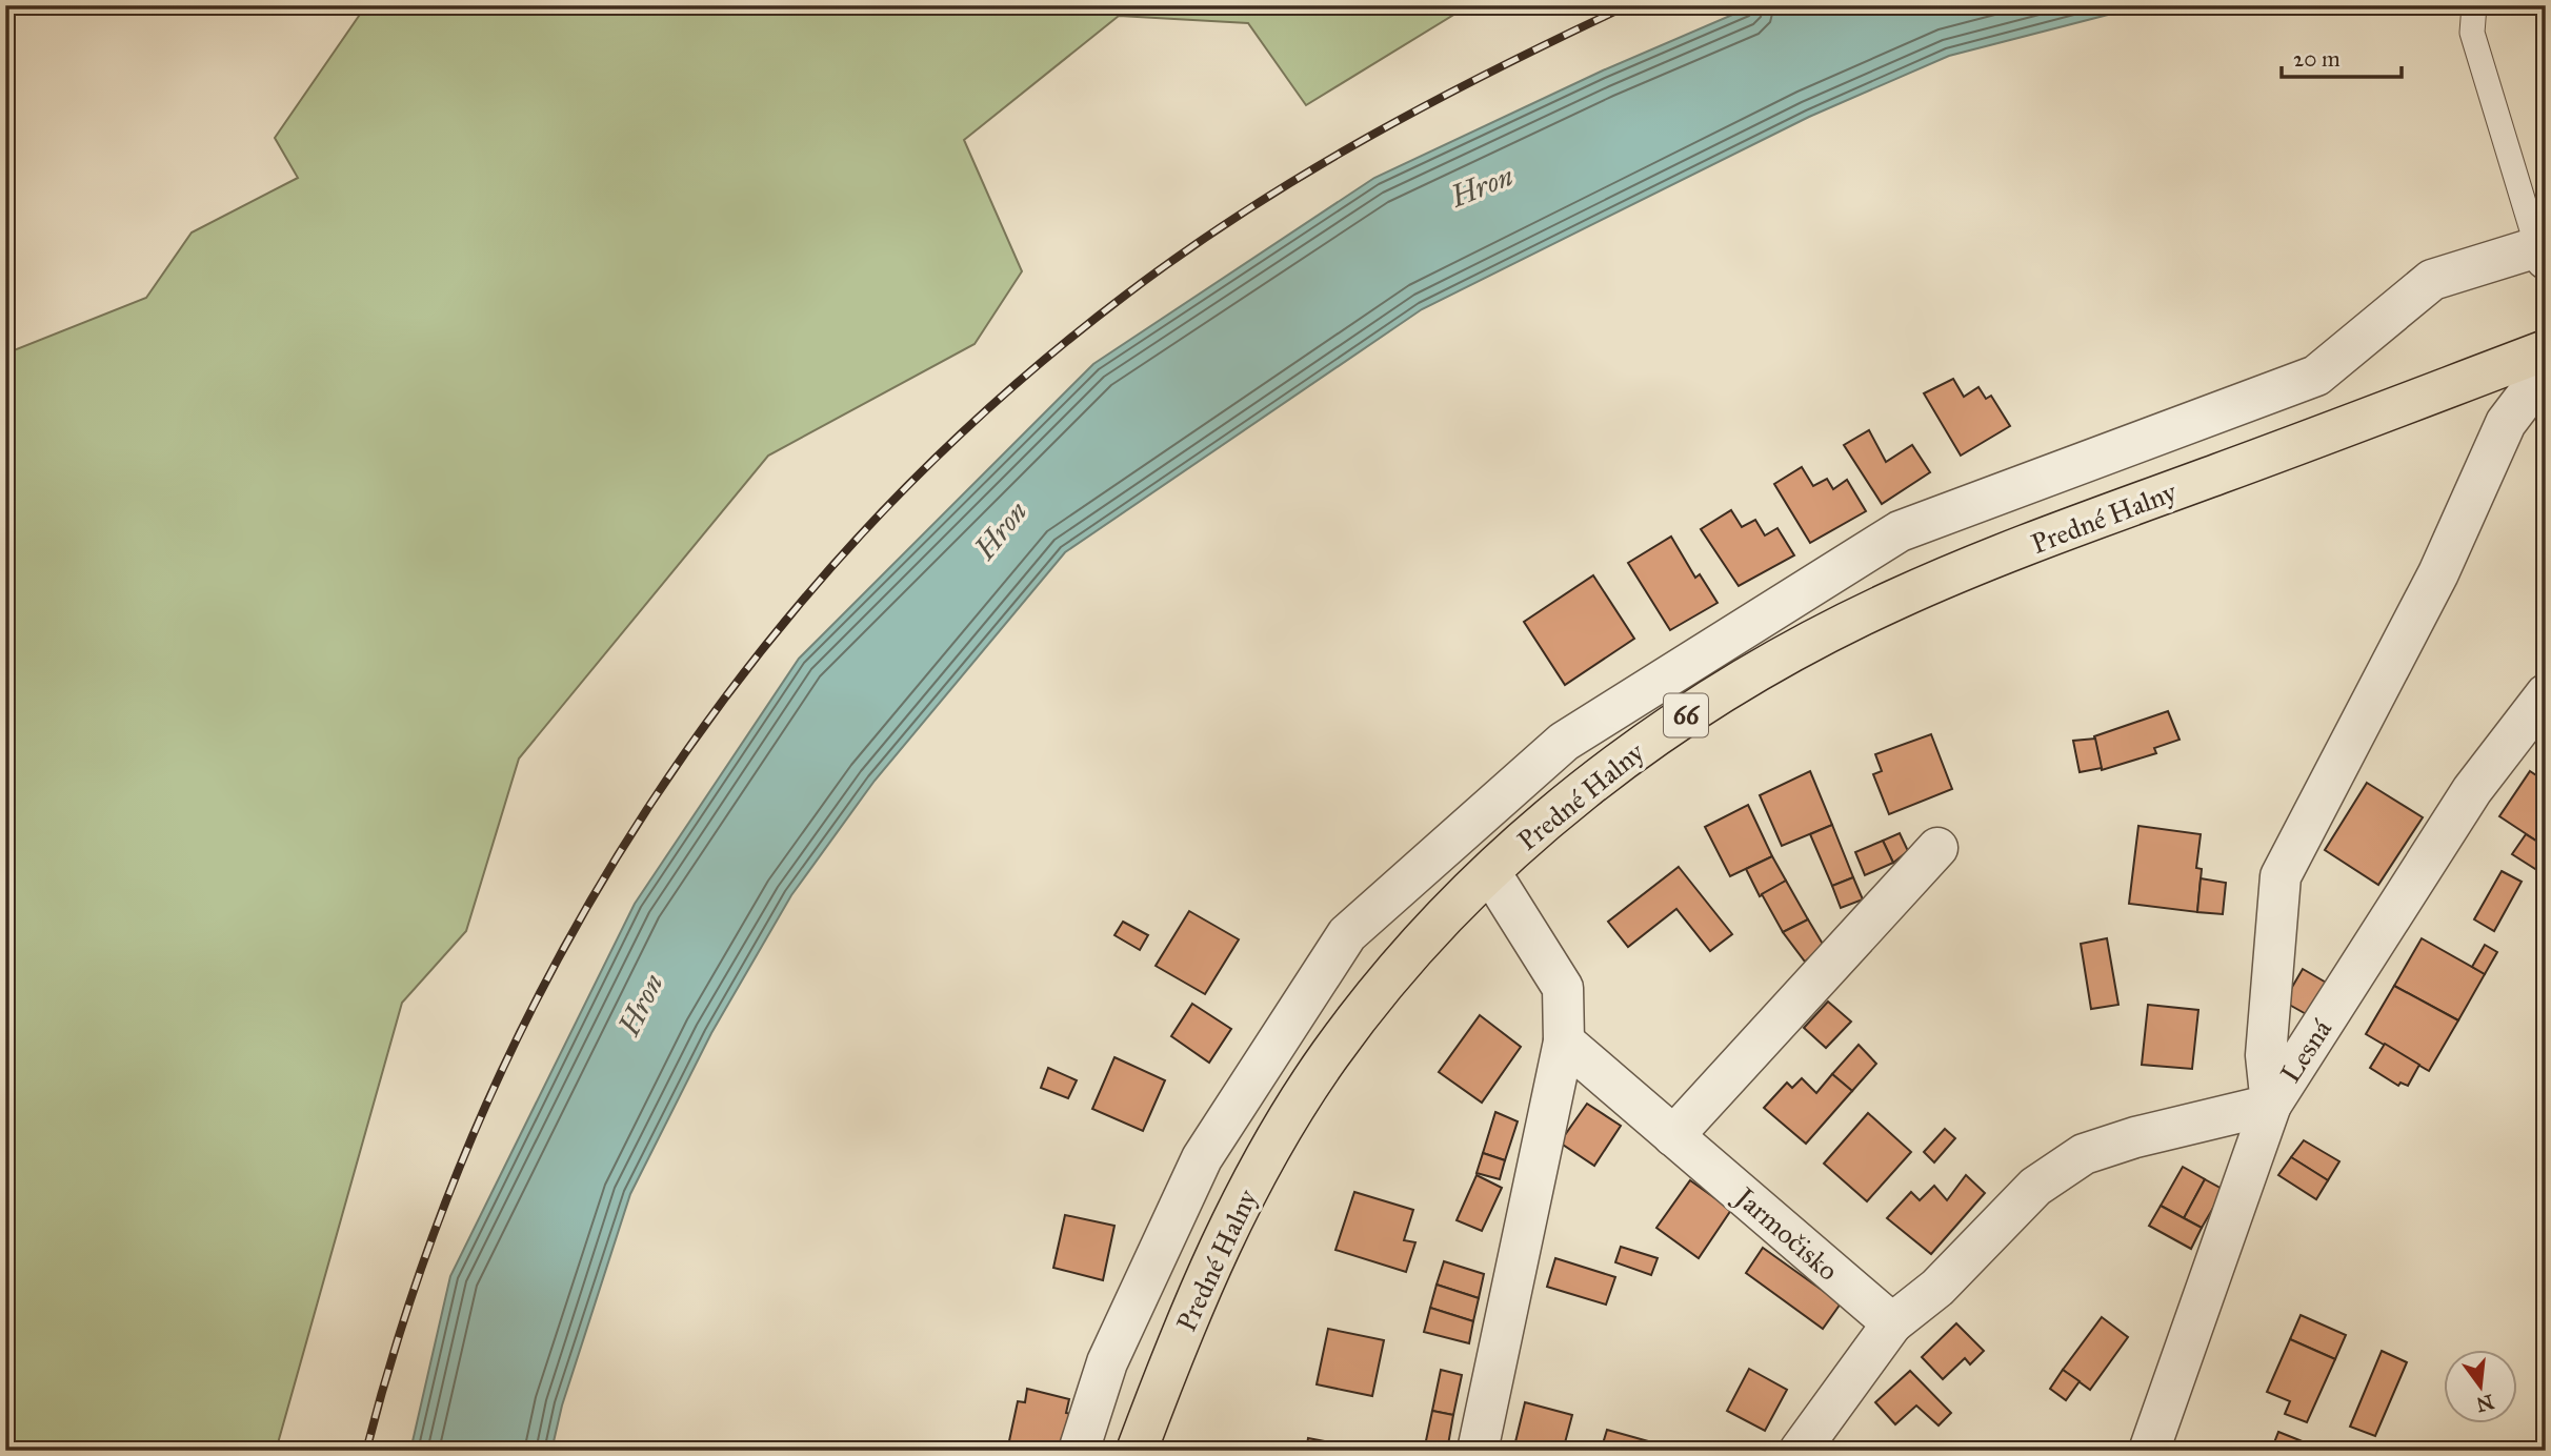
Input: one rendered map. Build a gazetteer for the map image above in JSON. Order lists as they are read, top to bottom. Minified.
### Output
{"streets":{"main road":["Predné Halny","66"],"street":["Lesná","Jarmočisko"]},"water":["Hron"],"scale_bar":"20 m","north":"bottom"}
